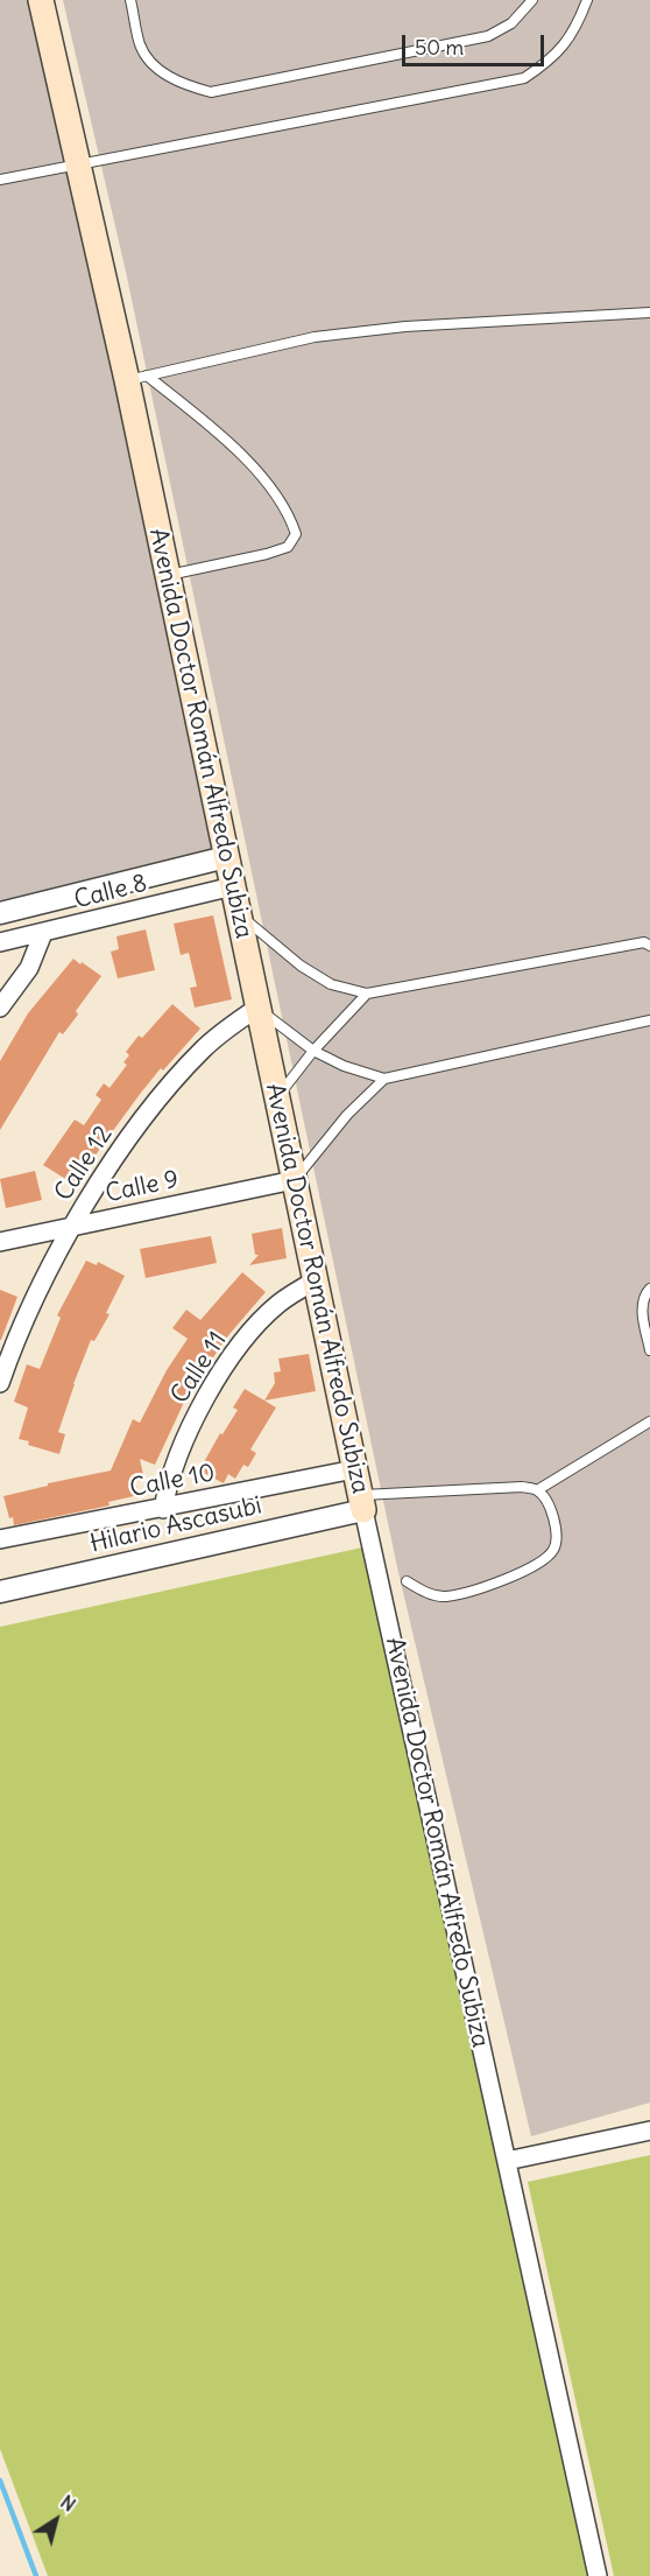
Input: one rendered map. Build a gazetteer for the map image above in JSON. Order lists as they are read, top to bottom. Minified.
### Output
{"streets":{"main road":["Avenida Doctor Román Alfredo Subiza"],"street":["Calle 8","Calle 12","Calle 9","Calle 11","Calle 10","Hilario Ascasubi"]},"crossings":[["Avenida Doctor Román Alfredo Subiza","Calle 8"],["Avenida Doctor Román Alfredo Subiza","Calle 12"],["Avenida Doctor Román Alfredo Subiza","Calle 9"],["Avenida Doctor Román Alfredo Subiza","Calle 11"],["Avenida Doctor Román Alfredo Subiza","Calle 10"],["Avenida Doctor Román Alfredo Subiza","Hilario Ascasubi"],["Calle 12","Calle 9"],["Calle 11","Calle 10"]],"scale_bar":"50 m","north":"top right"}
